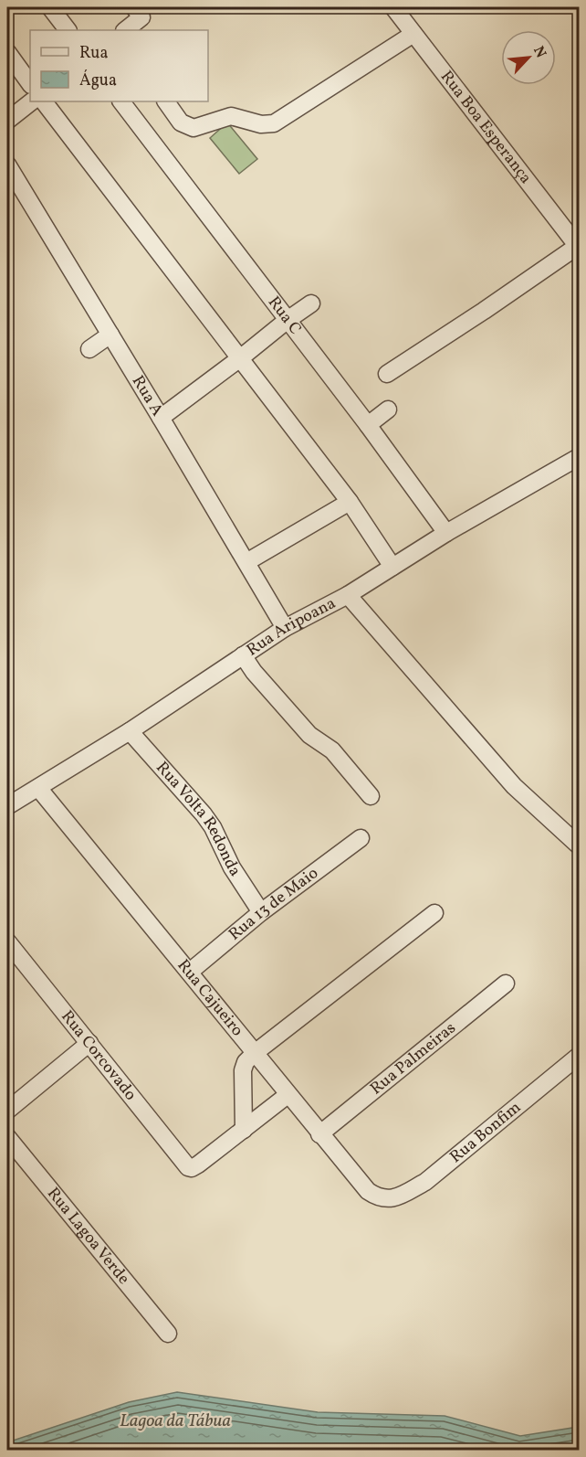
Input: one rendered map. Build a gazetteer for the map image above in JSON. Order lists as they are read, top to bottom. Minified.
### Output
{"streets":{"street":["Rua Boa Esperança","Rua C","Rua A","Rua Aripoana","Rua Volta Redonda","Rua 13 de Maio","Rua Cajueiro","Rua Corcovado","Rua Palmeiras","Rua Bonfim","Rua Lagoa Verde"]},"crossings":[["Rua C","Rua Aripoana"],["Rua A","Rua Aripoana"],["Rua Aripoana","Rua Volta Redonda"],["Rua Aripoana","Rua Cajueiro"],["Rua Volta Redonda","Rua 13 de Maio"],["Rua 13 de Maio","Rua Cajueiro"],["Rua Cajueiro","Rua Palmeiras"],["Rua Cajueiro","Rua Bonfim"]],"water":["Lagoa da Tábua"],"legend":["Rua","Água"],"north":"top right"}
